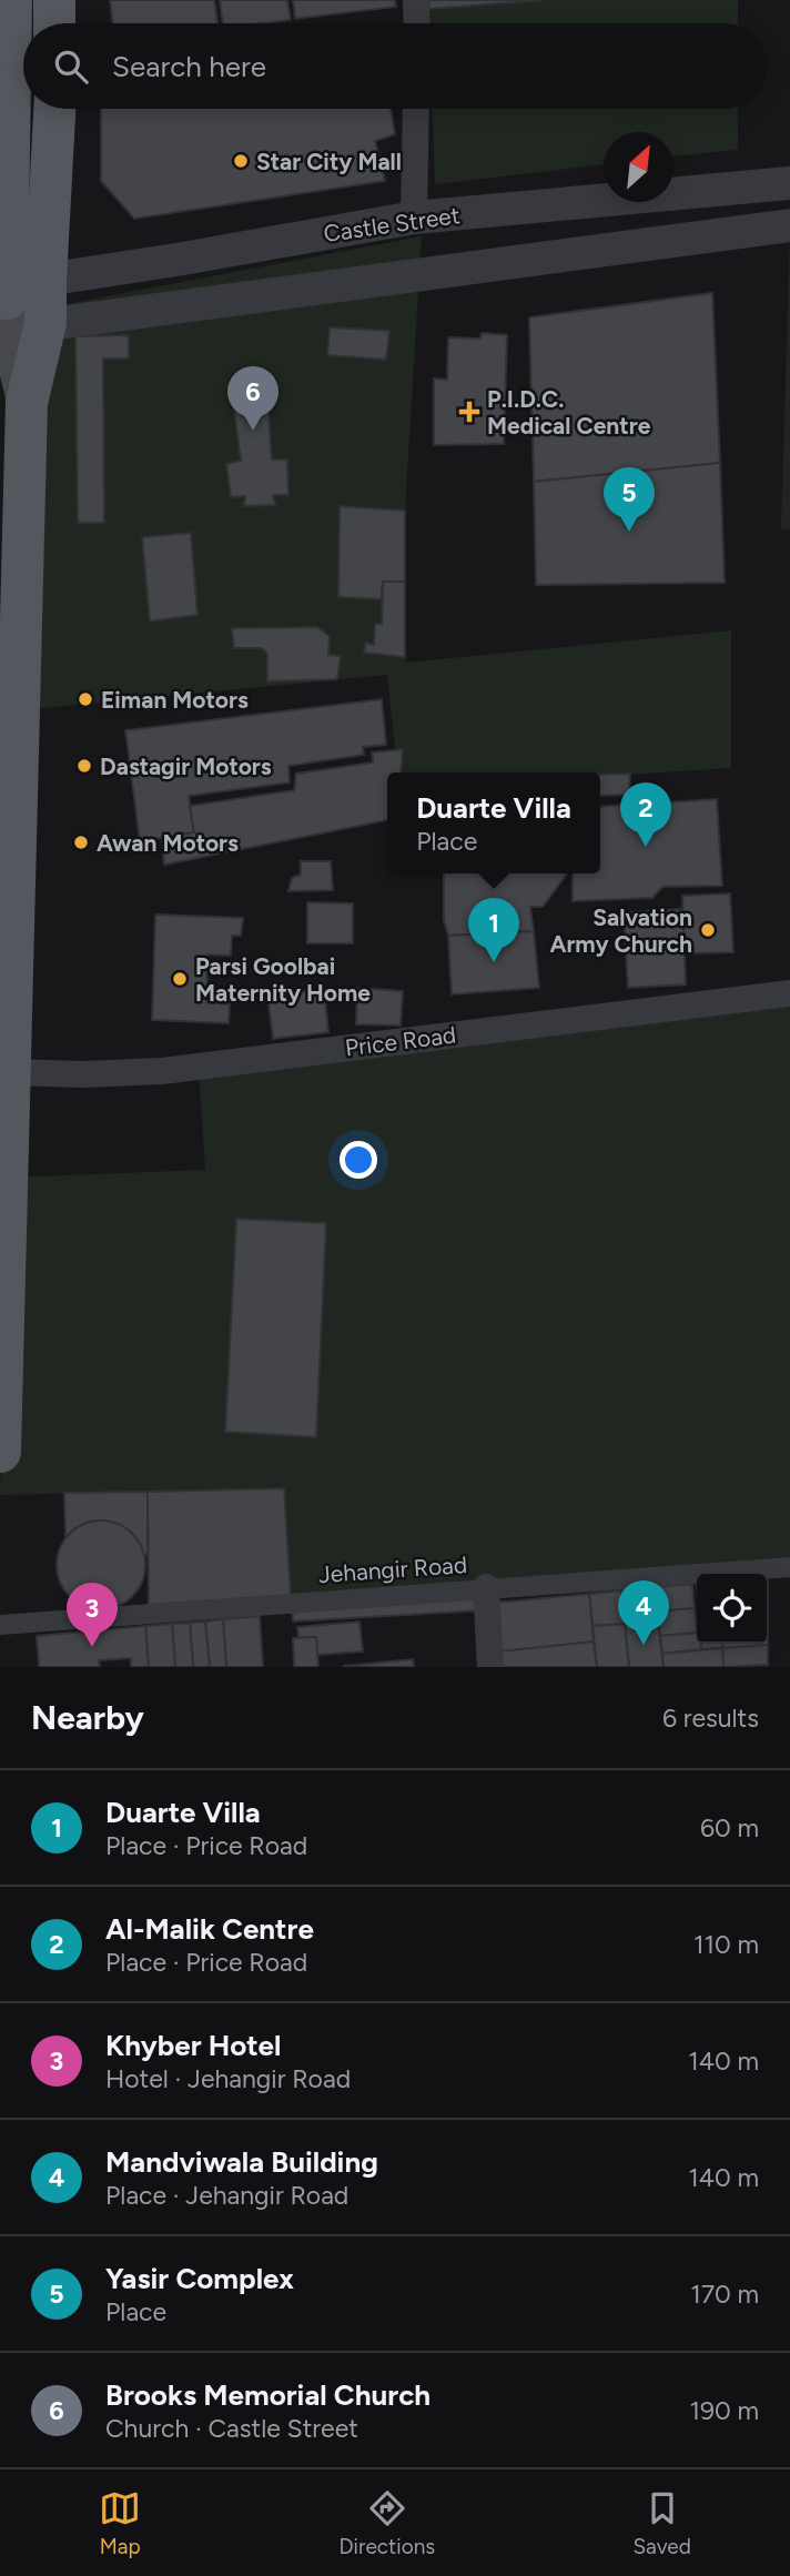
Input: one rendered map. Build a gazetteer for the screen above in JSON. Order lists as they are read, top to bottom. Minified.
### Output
{"streets":{"street":["Castle Street","Price Road","Jehangir Road"]},"places":{"other":["Star City Mall","Eiman Motors","Dastagir Motors","Awan Motors","Salvation Army Church","Parsi Goolbai Maternity Home"],"health":["P.I.D.C. Medical Centre"]},"north":"top right","page":{"search":"Search here","pins":["6","5","2","1","4","3"],"popup":["Duarte Villa","Place"],"heading":["Nearby","6 results"],"list":[{"mark":"1","name":"Duarte Villa","note":"Place · Price Road","value":"60 m"},{"mark":"2","name":"Al-Malik Centre","note":"Place · Price Road","value":"110 m"},{"mark":"3","name":"Khyber Hotel","note":"Hotel · Jehangir Road","value":"140 m"},{"mark":"4","name":"Mandviwala Building","note":"Place · Jehangir Road","value":"140 m"},{"mark":"5","name":"Yasir Complex","note":"Place","value":"170 m"},{"mark":"6","name":"Brooks Memorial Church","note":"Church · Castle Street","value":"190 m"}],"nav":["Map","Directions","Saved"]}}
